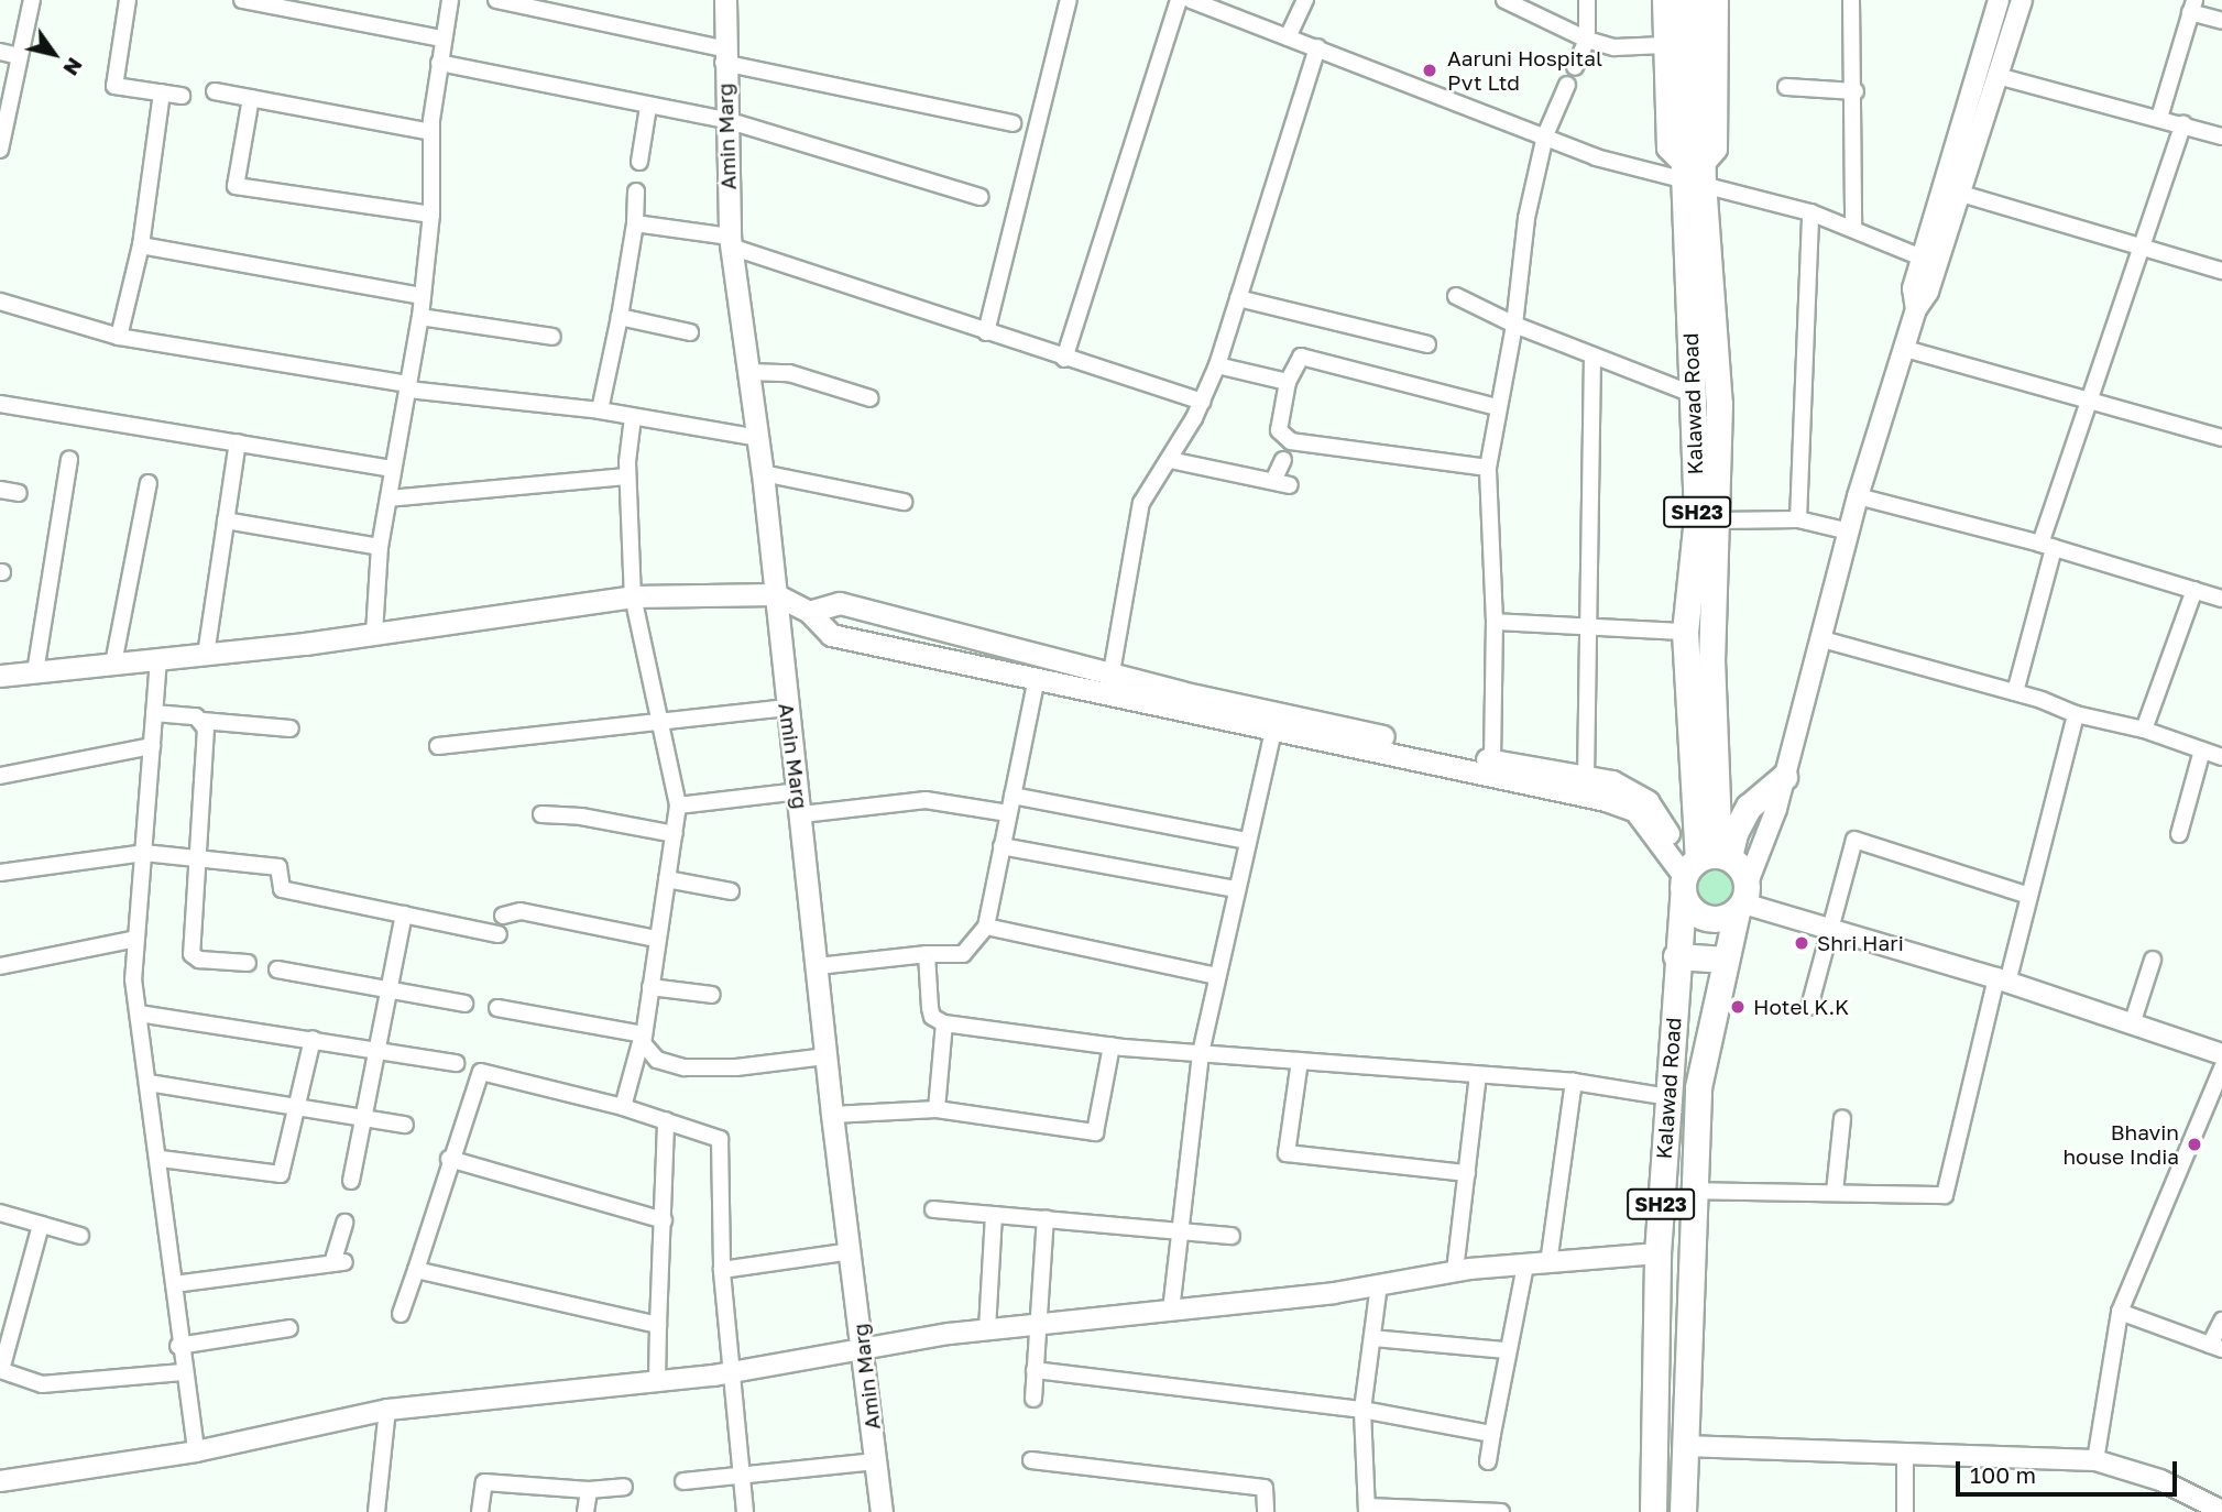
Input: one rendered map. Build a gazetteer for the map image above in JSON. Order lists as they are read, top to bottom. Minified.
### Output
{"streets":{"main road":["Amin Marg","Kalawad Road","SH23"]},"places":["Aaruni Hospital Pvt Ltd","Shri Hari","Hotel K.K","Bhavin house India"],"scale_bar":"100 m","north":"bottom right"}
